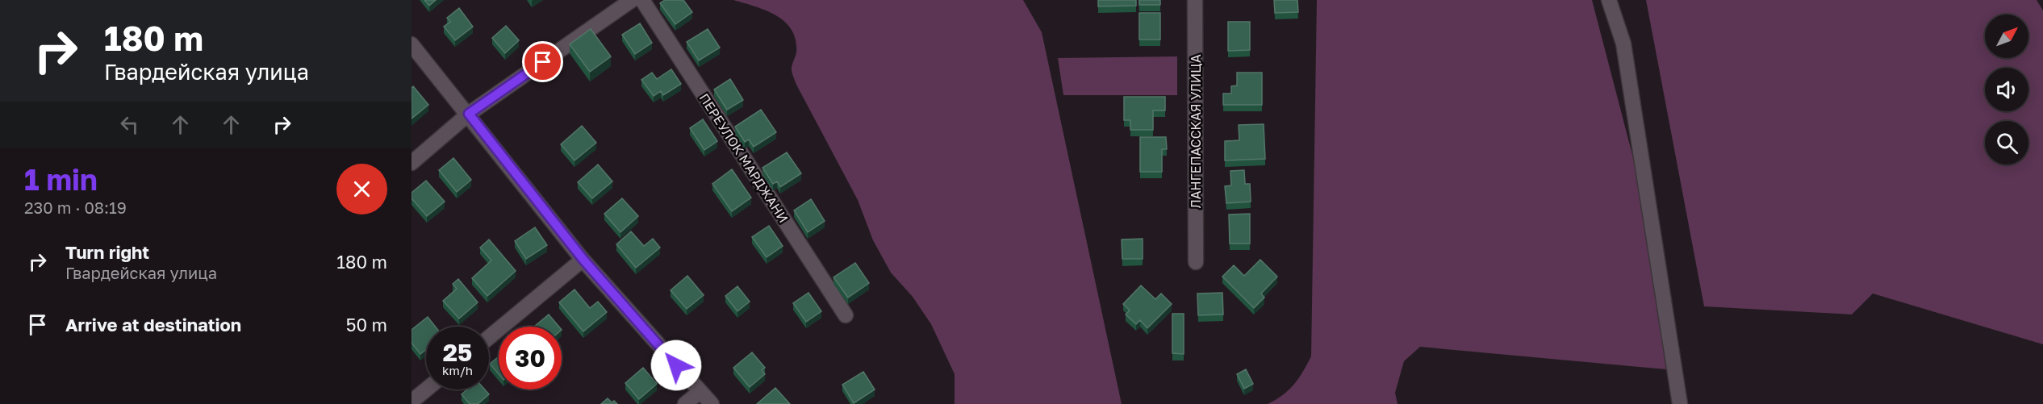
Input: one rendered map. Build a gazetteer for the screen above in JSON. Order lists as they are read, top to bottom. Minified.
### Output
{"streets":{"street":["ЛАНГЕПАССКАЯ УЛИЦА","ПЕРЕУЛОК МАРДЖАНИ"]},"north":"top right","page":{"turn":["180 m","Гвардейская улица"],"heading":["1 min","230 m · 08:19"],"list":[{"name":"Turn right","note":"Гвардейская улица","value":"180 m"},{"name":"Arrive at destination","value":"50 m"}],"speed":"25 km/h","limit":"30"}}
